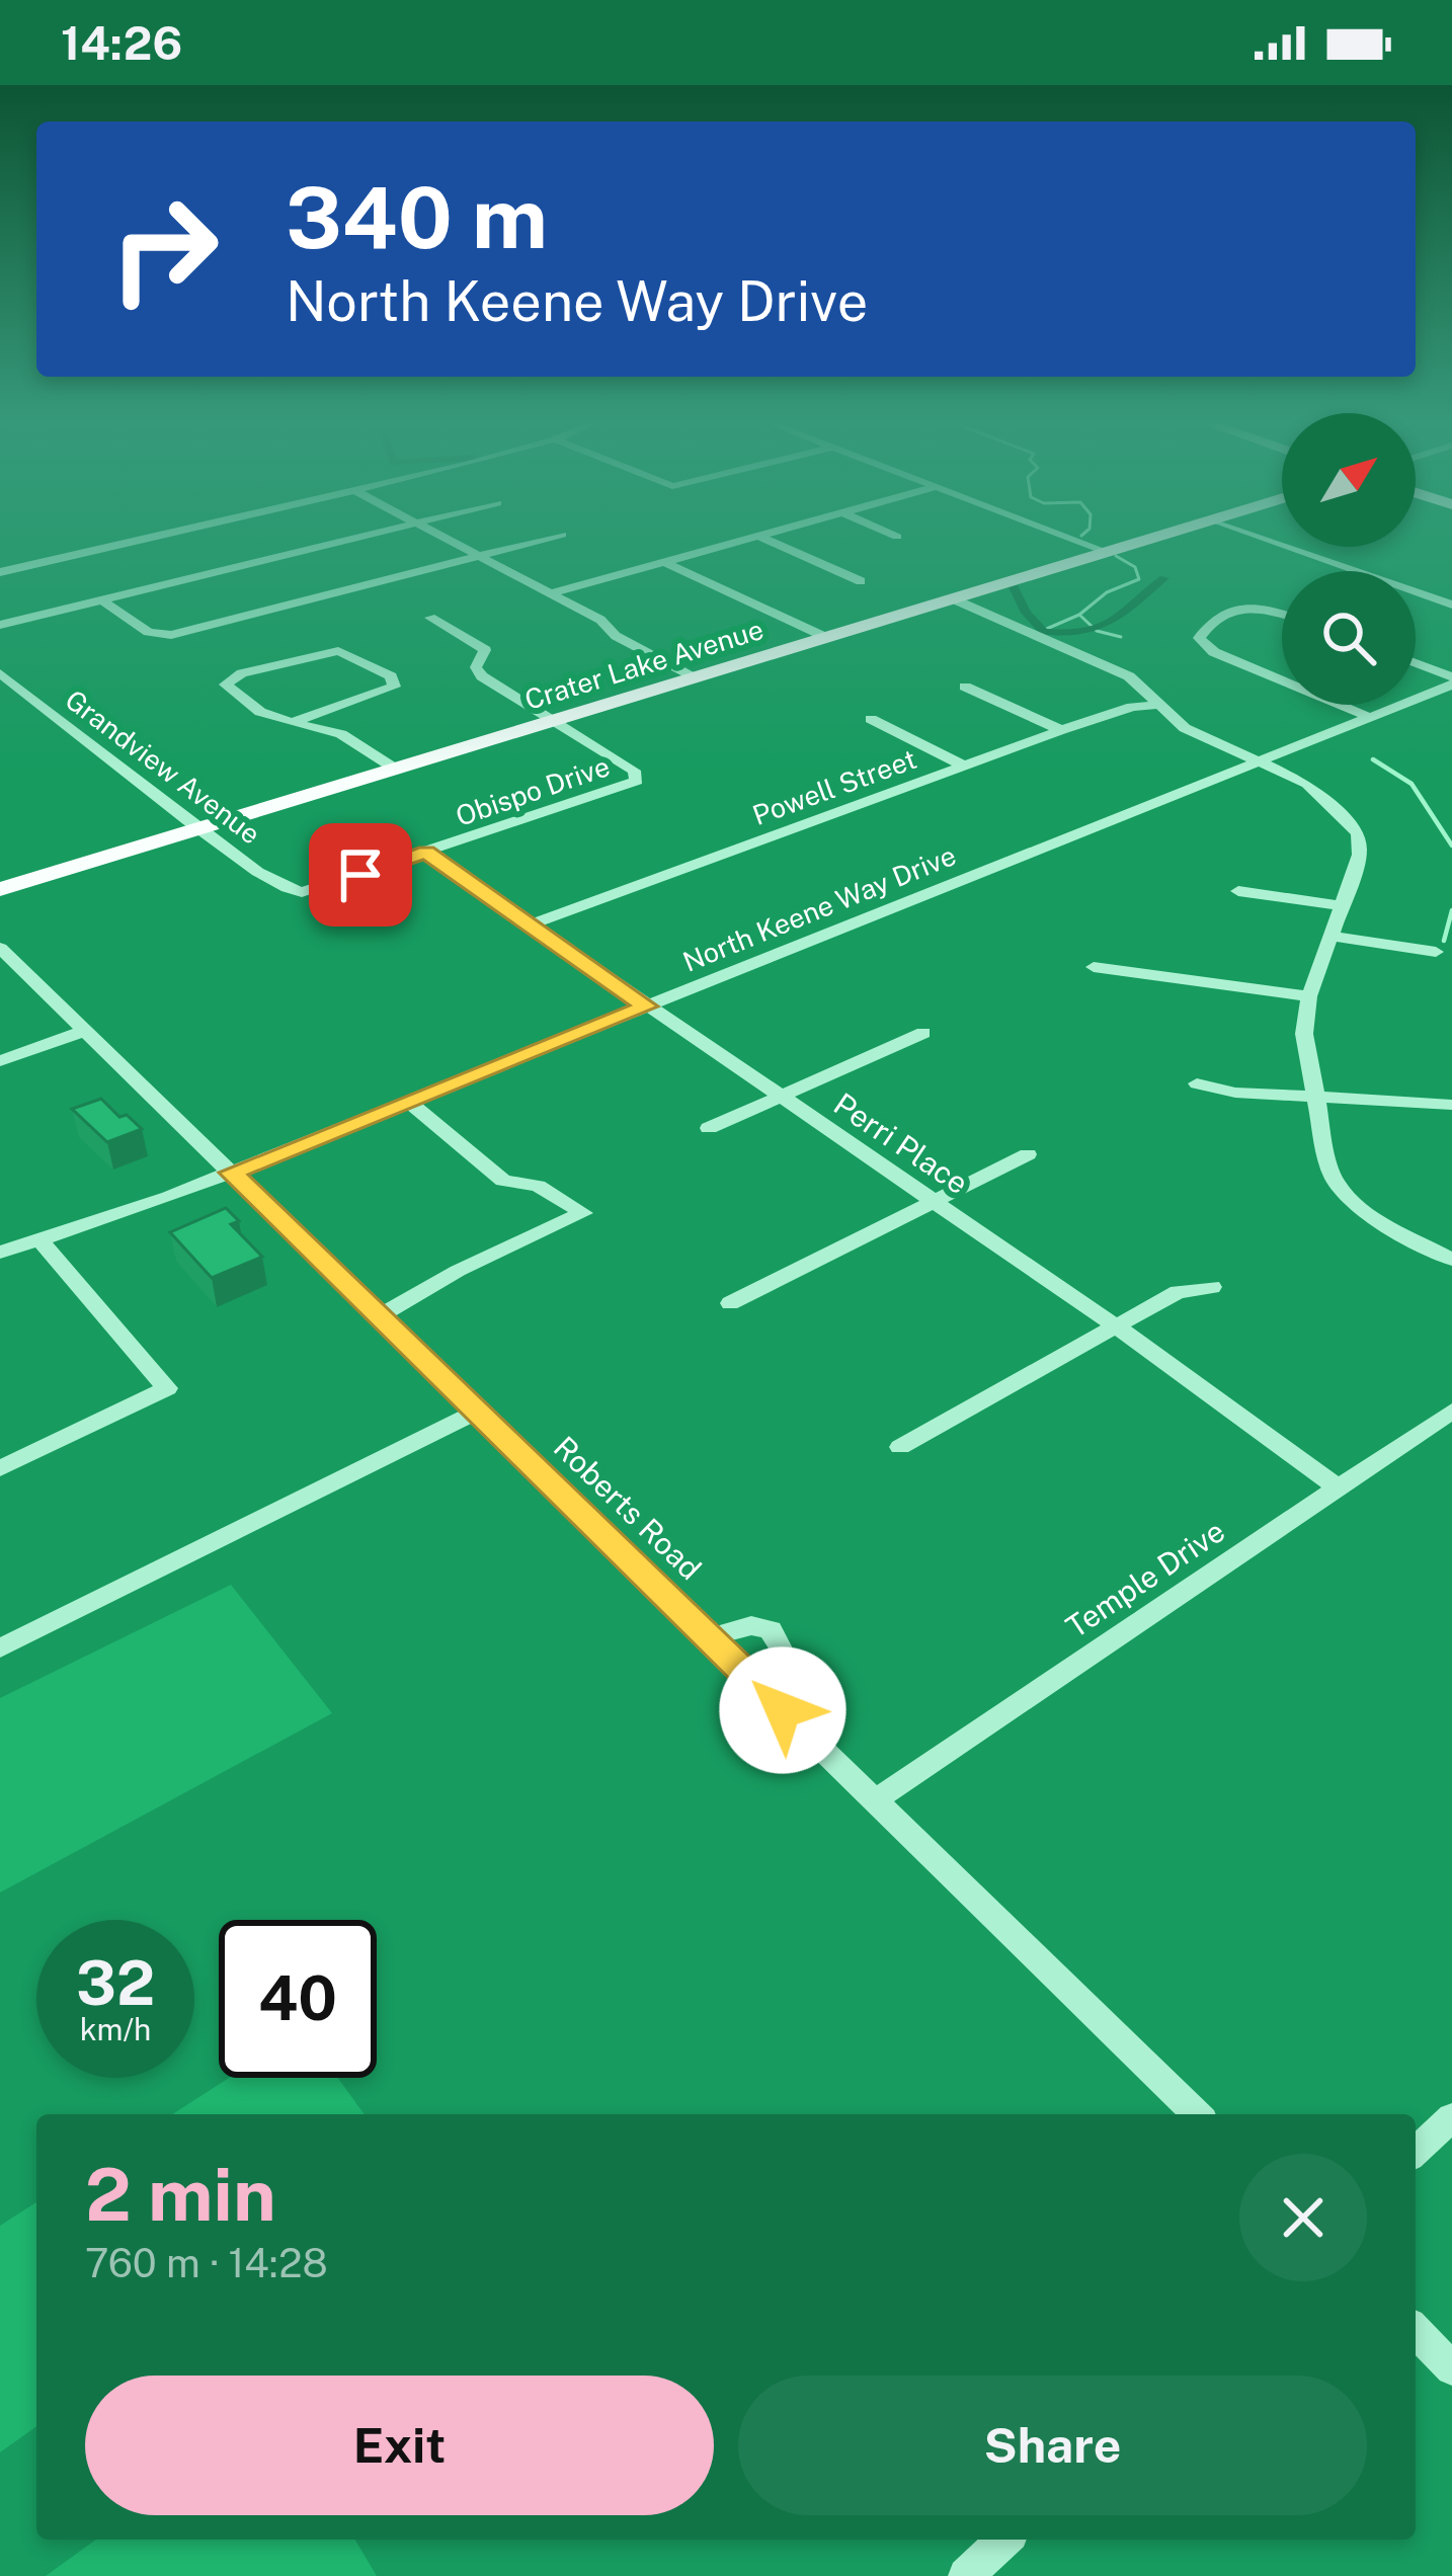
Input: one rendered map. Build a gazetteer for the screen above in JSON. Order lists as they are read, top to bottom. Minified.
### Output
{"streets":{"main road":["Crater Lake Avenue"],"street":["Grandview Avenue","Powell Street","Obispo Drive","North Keene Way Drive","Perri Place","Roberts Road","Temple Drive"]},"crossings":[["Crater Lake Avenue","Grandview Avenue"],["Crater Lake Avenue","Obispo Drive"],["Grandview Avenue","Obispo Drive"],["Powell Street","Perri Place"],["Obispo Drive","Perri Place"],["North Keene Way Drive","Perri Place"],["North Keene Way Drive","Roberts Road"],["Perri Place","Temple Drive"],["Roberts Road","Temple Drive"]],"north":"top right","page":{"status":"14:26","turn":["340 m","North Keene Way Drive"],"speed":"32 km/h","limit":"40","heading":["2 min","760 m · 14:28"],"buttons":["Exit","Share"]}}
